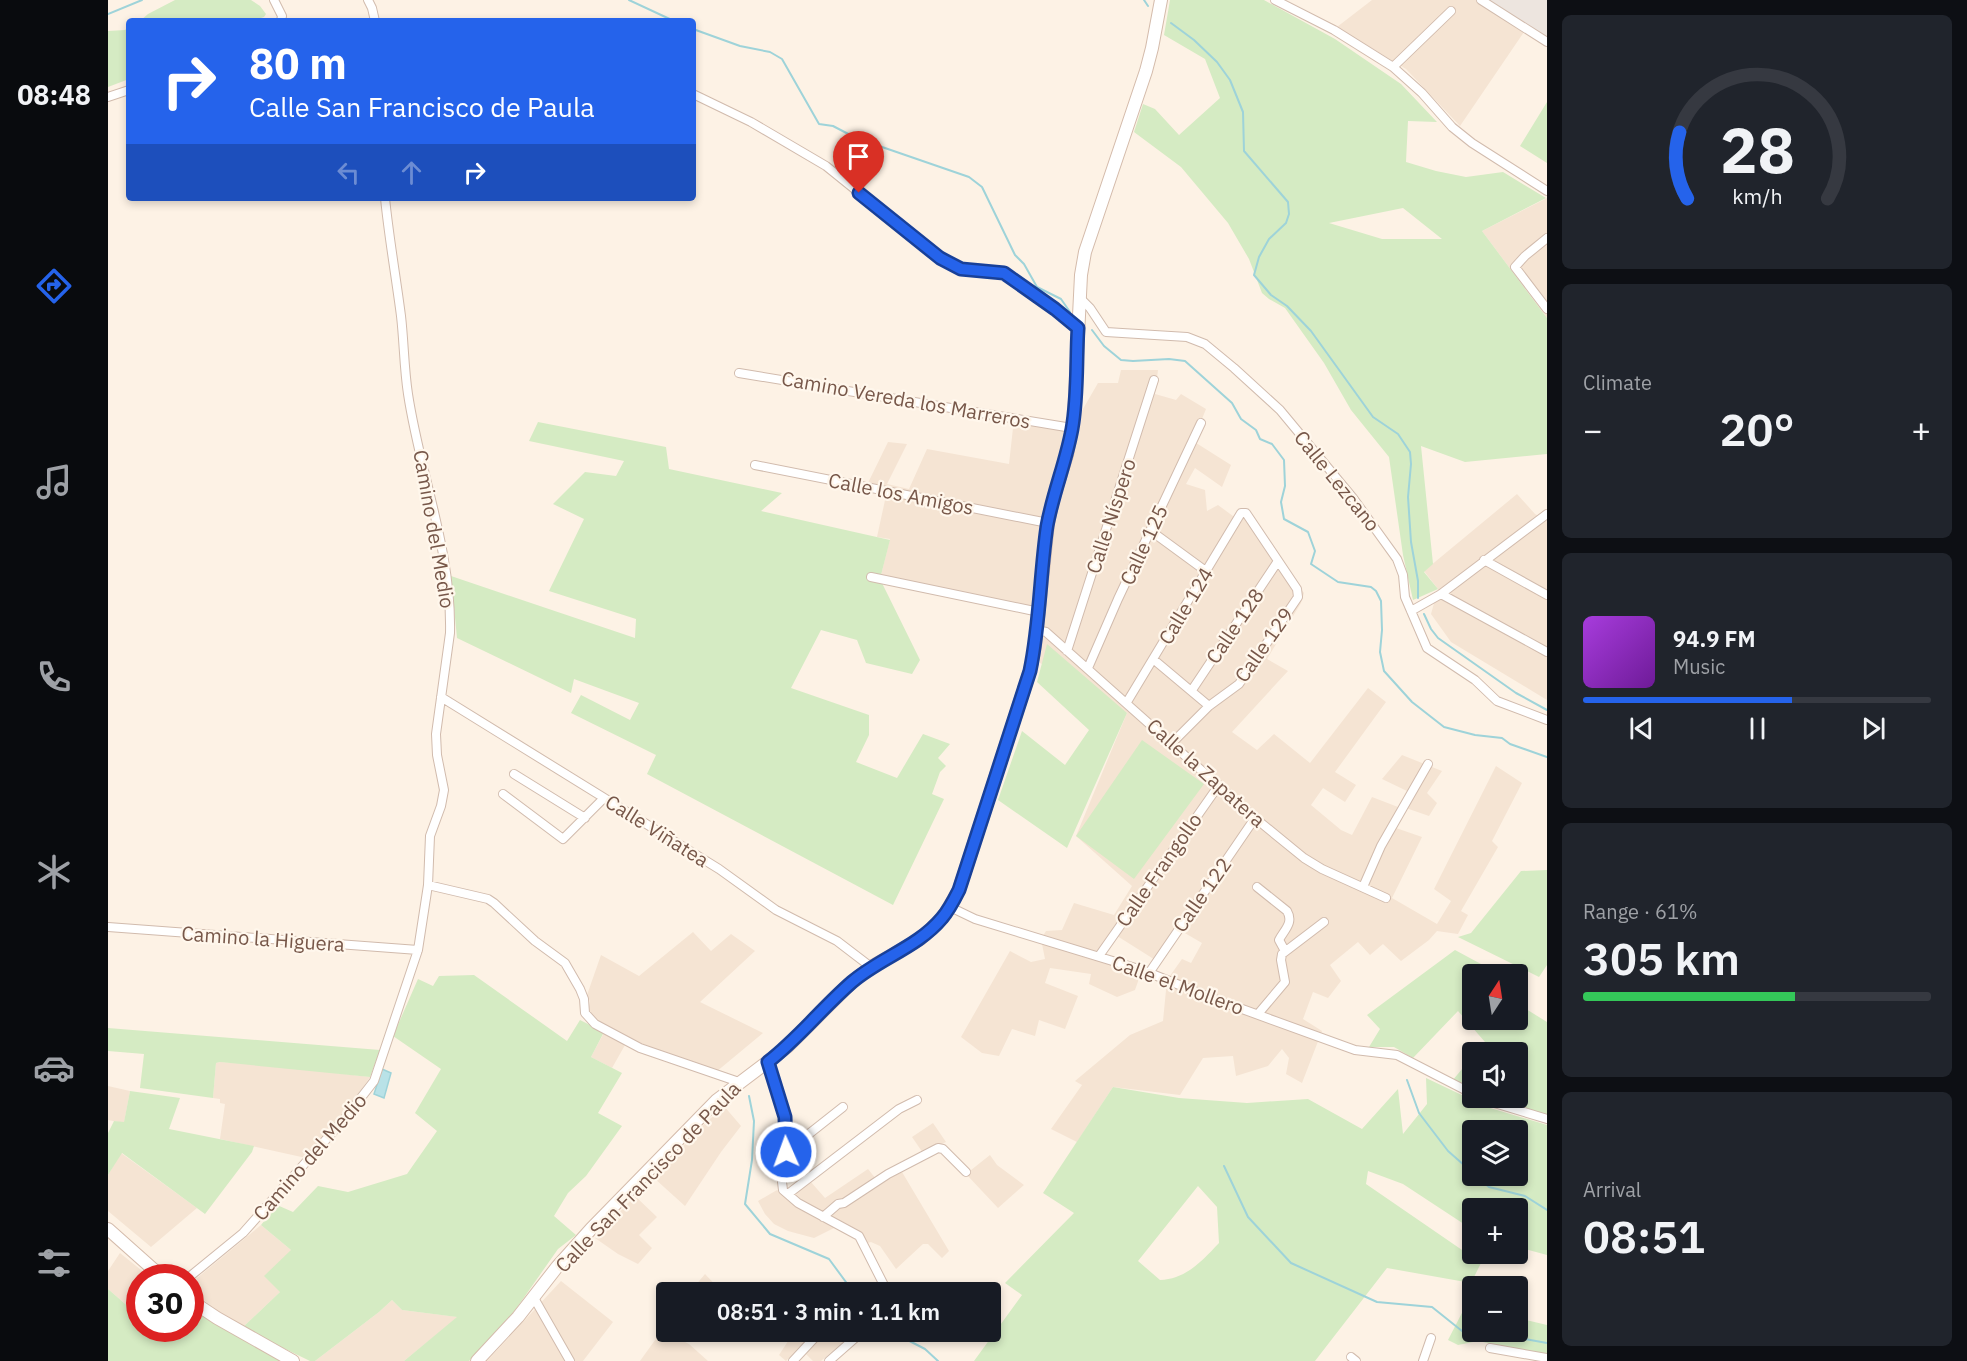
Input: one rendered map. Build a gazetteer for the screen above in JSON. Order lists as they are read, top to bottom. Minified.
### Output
{"streets":{"main road":["Calle San Francisco de Paula"],"street":["Camino Vereda los Marreros","Calle Lezcano","Calle los Amigos","Calle Níspero","Camino del Medio","Calle 125","Calle 124","Calle 128","Calle 129","Calle la Zapatera","Calle Viñatea","Calle Frangollo","Calle 122","Camino la Higuera","Calle el Mollero"]},"crossings":[["Camino Vereda los Marreros","Calle San Francisco de Paula"],["Calle Lezcano","Calle San Francisco de Paula"],["Calle los Amigos","Calle San Francisco de Paula"],["Calle Níspero","Calle la Zapatera"],["Camino del Medio","Calle Viñatea"],["Camino del Medio","Camino la Higuera"],["Calle 125","Calle la Zapatera"],["Calle 124","Calle 128"],["Calle 124","Calle 129"],["Calle 124","Calle la Zapatera"],["Calle 128","Calle 129"],["Calle 129","Calle la Zapatera"],["Calle la Zapatera","Calle Frangollo"],["Calle la Zapatera","Calle 122"],["Calle la Zapatera","Calle San Francisco de Paula"],["Calle Viñatea","Calle San Francisco de Paula"],["Calle Frangollo","Calle el Mollero"],["Calle 122","Calle el Mollero"],["Calle el Mollero","Calle San Francisco de Paula"]],"north":"top","page":{"tabs":"08:48","turn":["80 m","Calle San Francisco de Paula"],"tile":["Climate",["Range · 61%","305 km"],["Arrival","08:51"]],"heat":["−","20°","+"],"song":["94.9 FM","Music"],"map_buttons":["+","−"],"limit":"30","trip":"08:51 · 3 min · 1.1 km","gauge":["28","km/h"]}}
